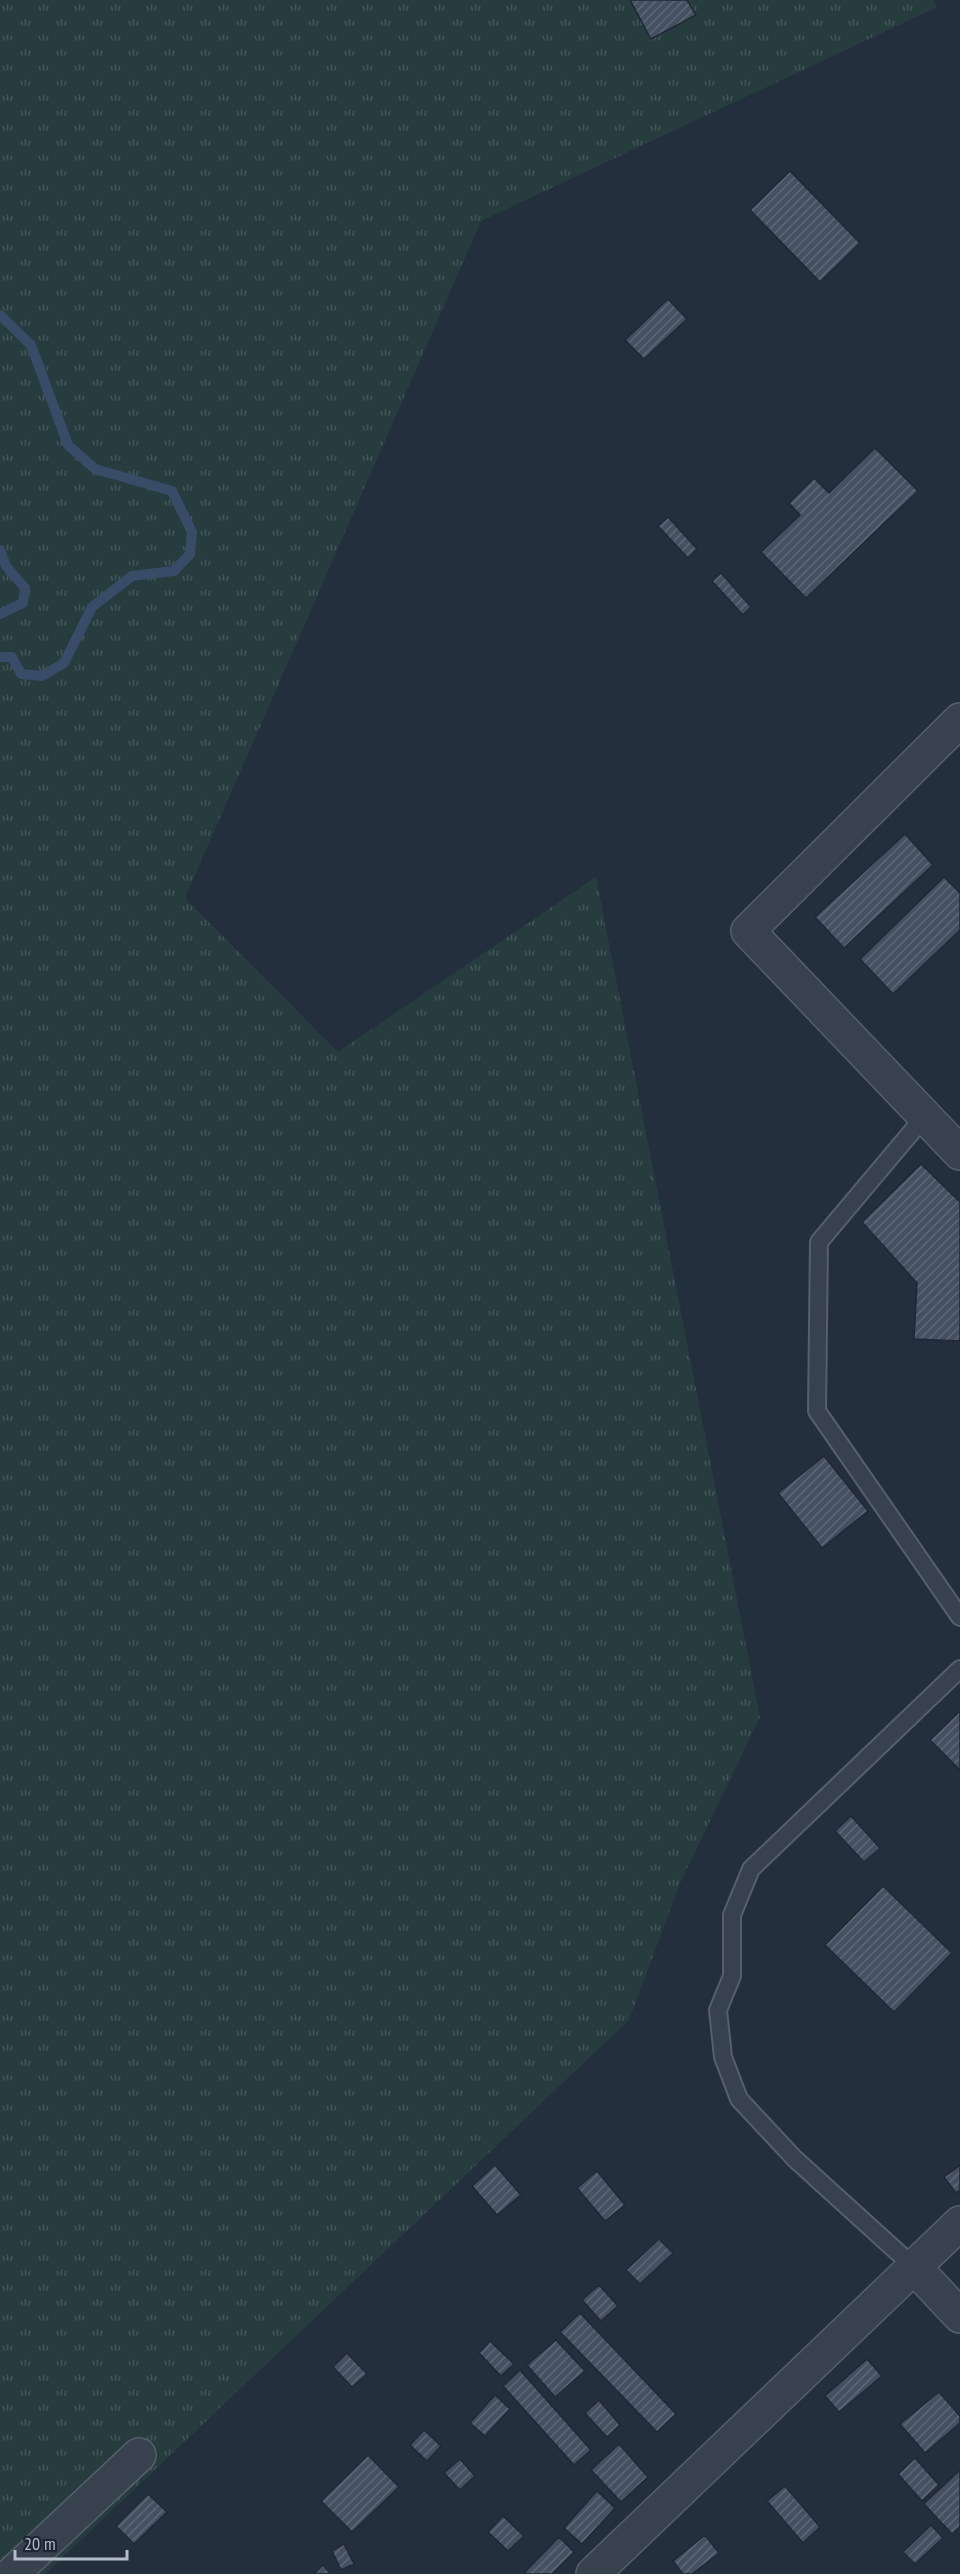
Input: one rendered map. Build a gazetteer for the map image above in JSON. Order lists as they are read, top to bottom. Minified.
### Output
{"scale_bar":"20 m"}
